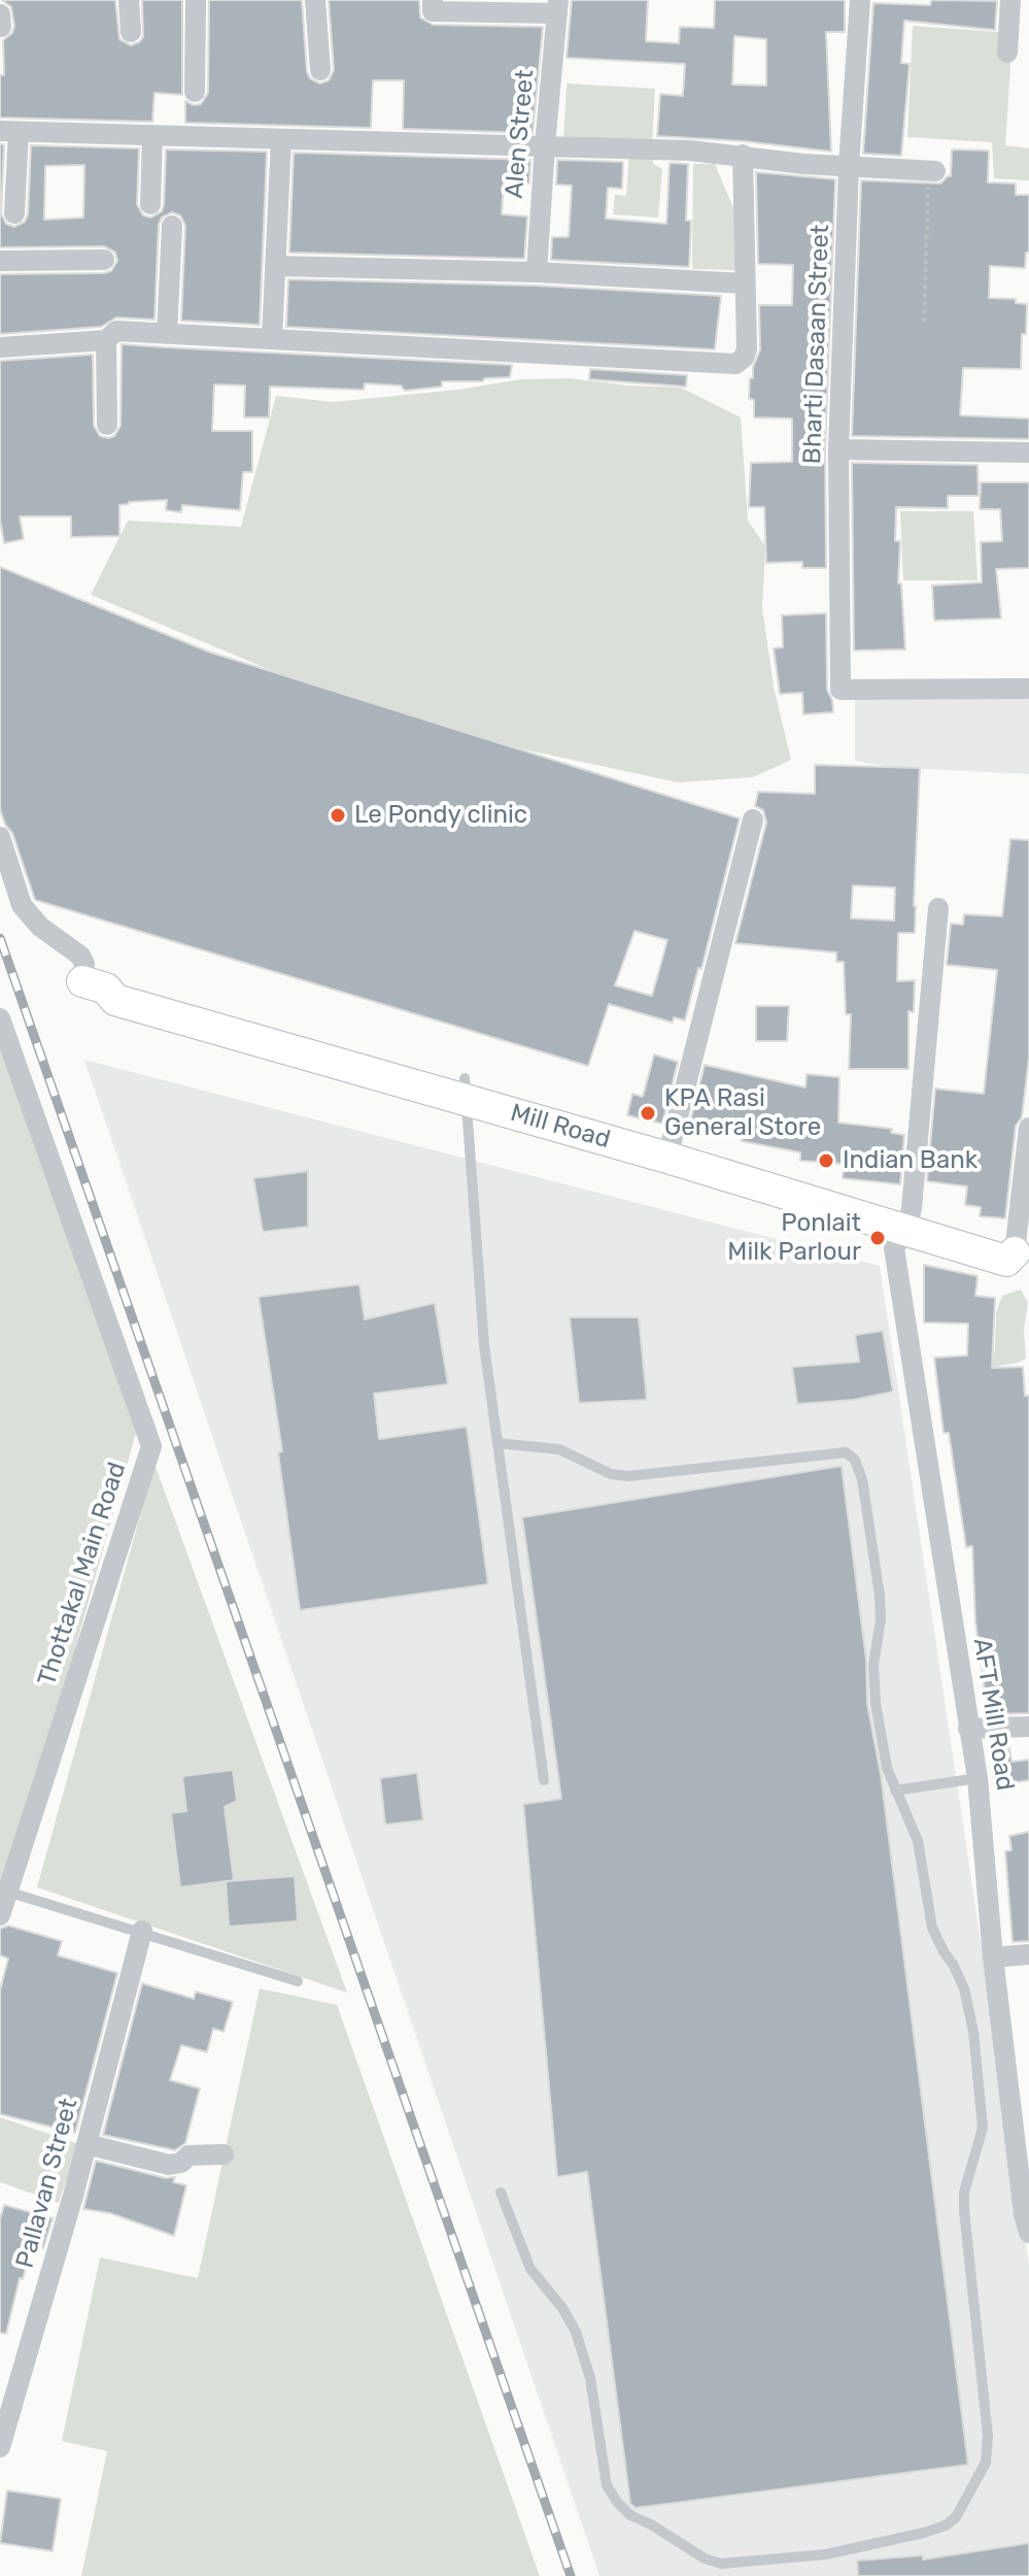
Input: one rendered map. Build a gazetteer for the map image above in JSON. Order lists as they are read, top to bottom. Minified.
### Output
{"streets":{"main road":["Mill Road"],"street":["Alen Street","Bharti Dasaan Street","Thottakal Main Road","AFT Mill Road","Pallavan Street"]},"crossings":[["Mill Road","AFT Mill Road"]],"places":["Le Pondy clinic","KPA Rasi General Store","Indian Bank","Ponlait Milk Parlour"]}
